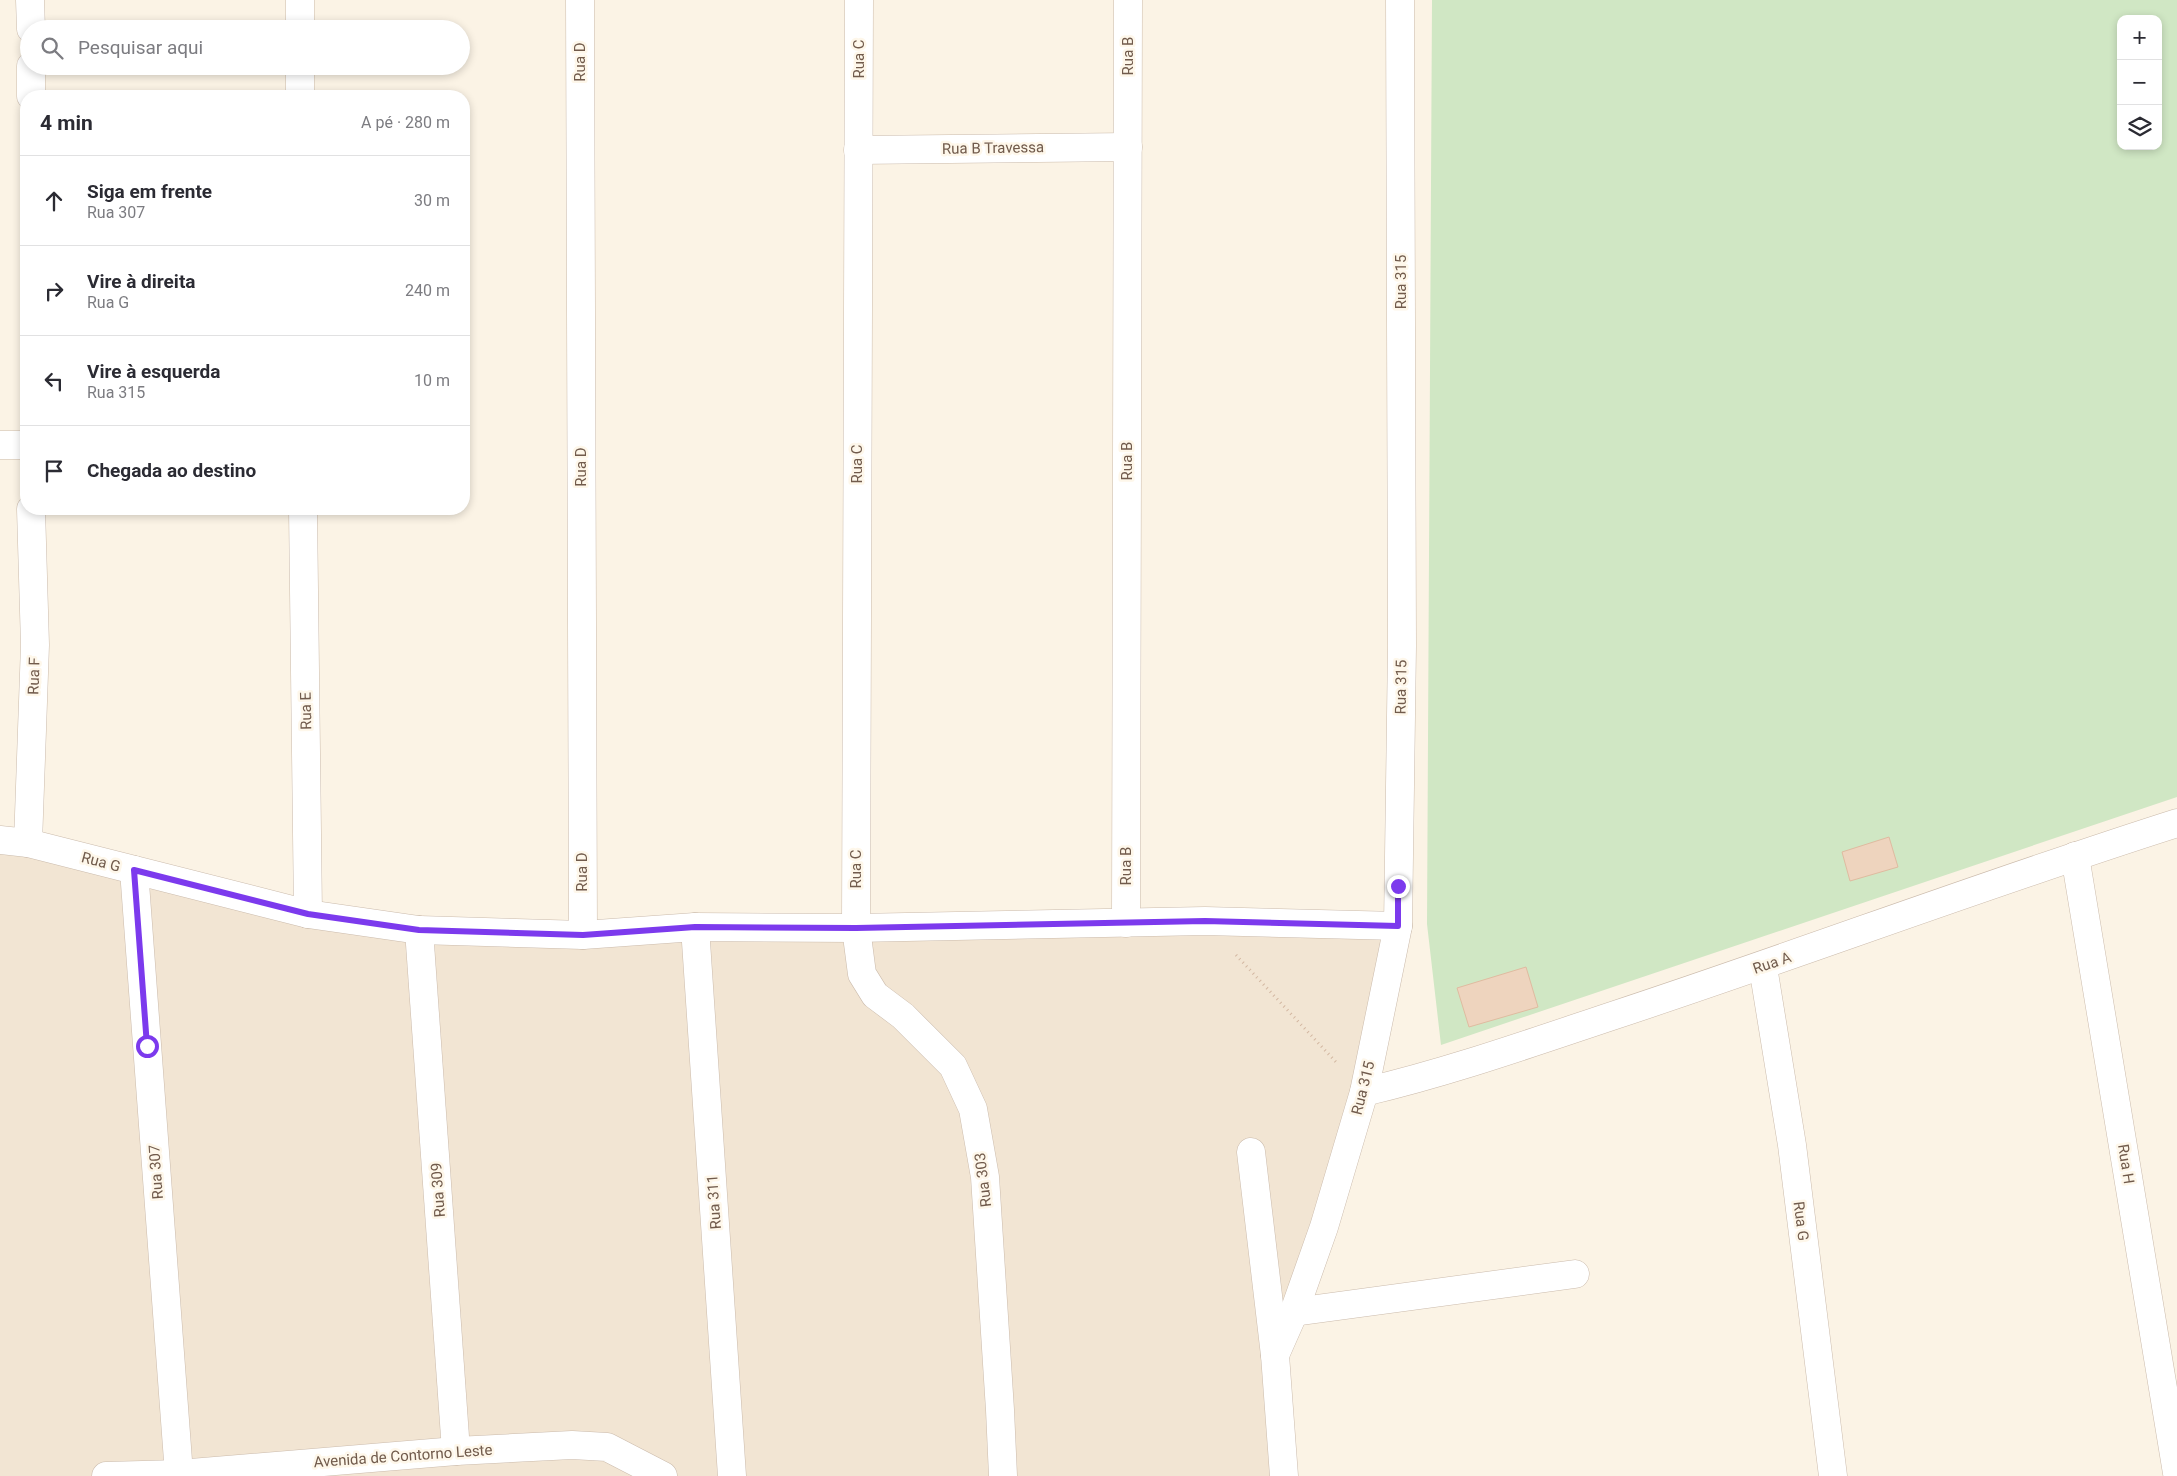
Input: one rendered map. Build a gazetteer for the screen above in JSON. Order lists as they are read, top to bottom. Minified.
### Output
{"streets":{"street":["Rua B","Rua C","Rua D","Rua B Travessa","Rua 315","Rua F","Rua E","Rua G","Rua A","Rua H","Rua 307","Rua 303","Rua 309","Rua 311","Avenida de Contorno Leste"]},"crossings":[["Rua B","Rua B Travessa"],["Rua B","Rua G"],["Rua C","Rua B Travessa"],["Rua C","Rua G"],["Rua C","Rua 303"],["Rua D","Rua G"],["Rua 315","Rua G"],["Rua 315","Rua A"],["Rua F","Rua G"],["Rua E","Rua G"],["Rua G","Rua A"],["Rua G","Rua 307"],["Rua G","Rua 303"],["Rua G","Rua 309"],["Rua G","Rua 311"],["Rua A","Rua H"],["Rua 307","Avenida de Contorno Leste"],["Rua 309","Avenida de Contorno Leste"]],"page":{"map_buttons":["+","−"],"search":"Pesquisar aqui","heading":["4 min","A pé · 280 m"],"list":[["Siga em frente","Rua 307","30 m"],["Vire à direita","Rua G","240 m"],["Vire à esquerda","Rua 315","10 m"],"Chegada ao destino"]}}
